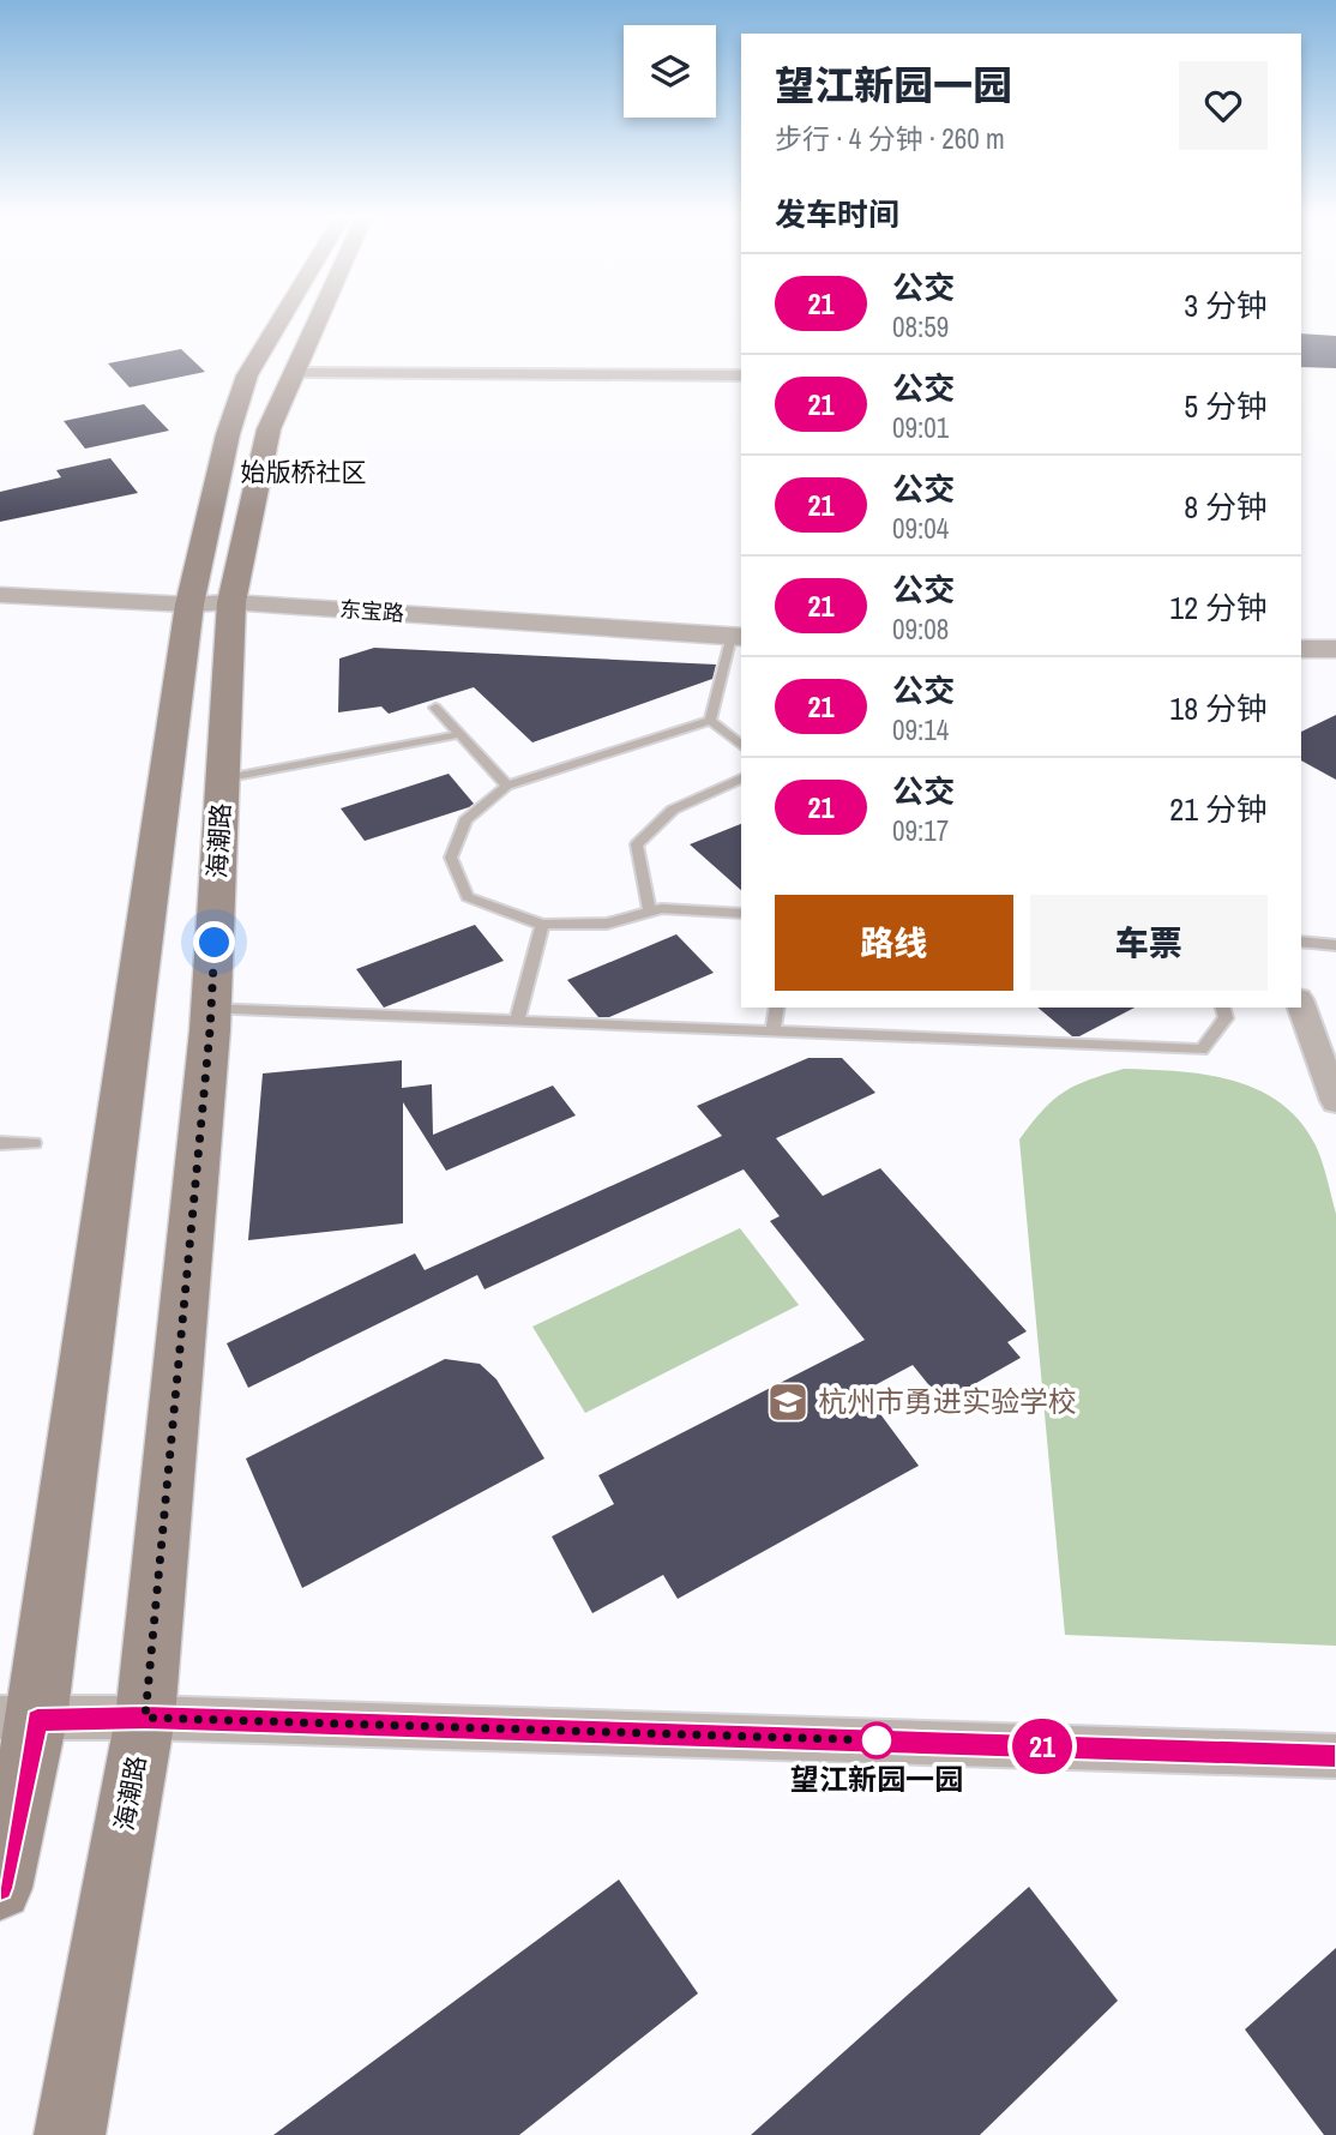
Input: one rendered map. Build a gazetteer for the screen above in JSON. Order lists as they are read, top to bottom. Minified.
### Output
{"streets":{"main road":["海潮路"],"street":["东宝路"]},"crossings":[["东宝路","海潮路"]],"districts":["始版桥社区"],"places":{"school or university":["杭州市勇进实验学校"],"other":["望江新园一园"]},"lines":["bus line 21"],"page":{"on_map":"21","heading":[["望江新园一园","步行 · 4 分钟 · 260 m"],"发车时间"],"list":[{"mark":"21","name":"公交","note":"08:59","value":"3 分钟"},{"mark":"21","name":"公交","note":"09:01","value":"5 分钟"},{"mark":"21","name":"公交","note":"09:04","value":"8 分钟"},{"mark":"21","name":"公交","note":"09:08","value":"12 分钟"},{"mark":"21","name":"公交","note":"09:14","value":"18 分钟"},{"mark":"21","name":"公交","note":"09:17","value":"21 分钟"}],"buttons":["路线","车票"]}}
